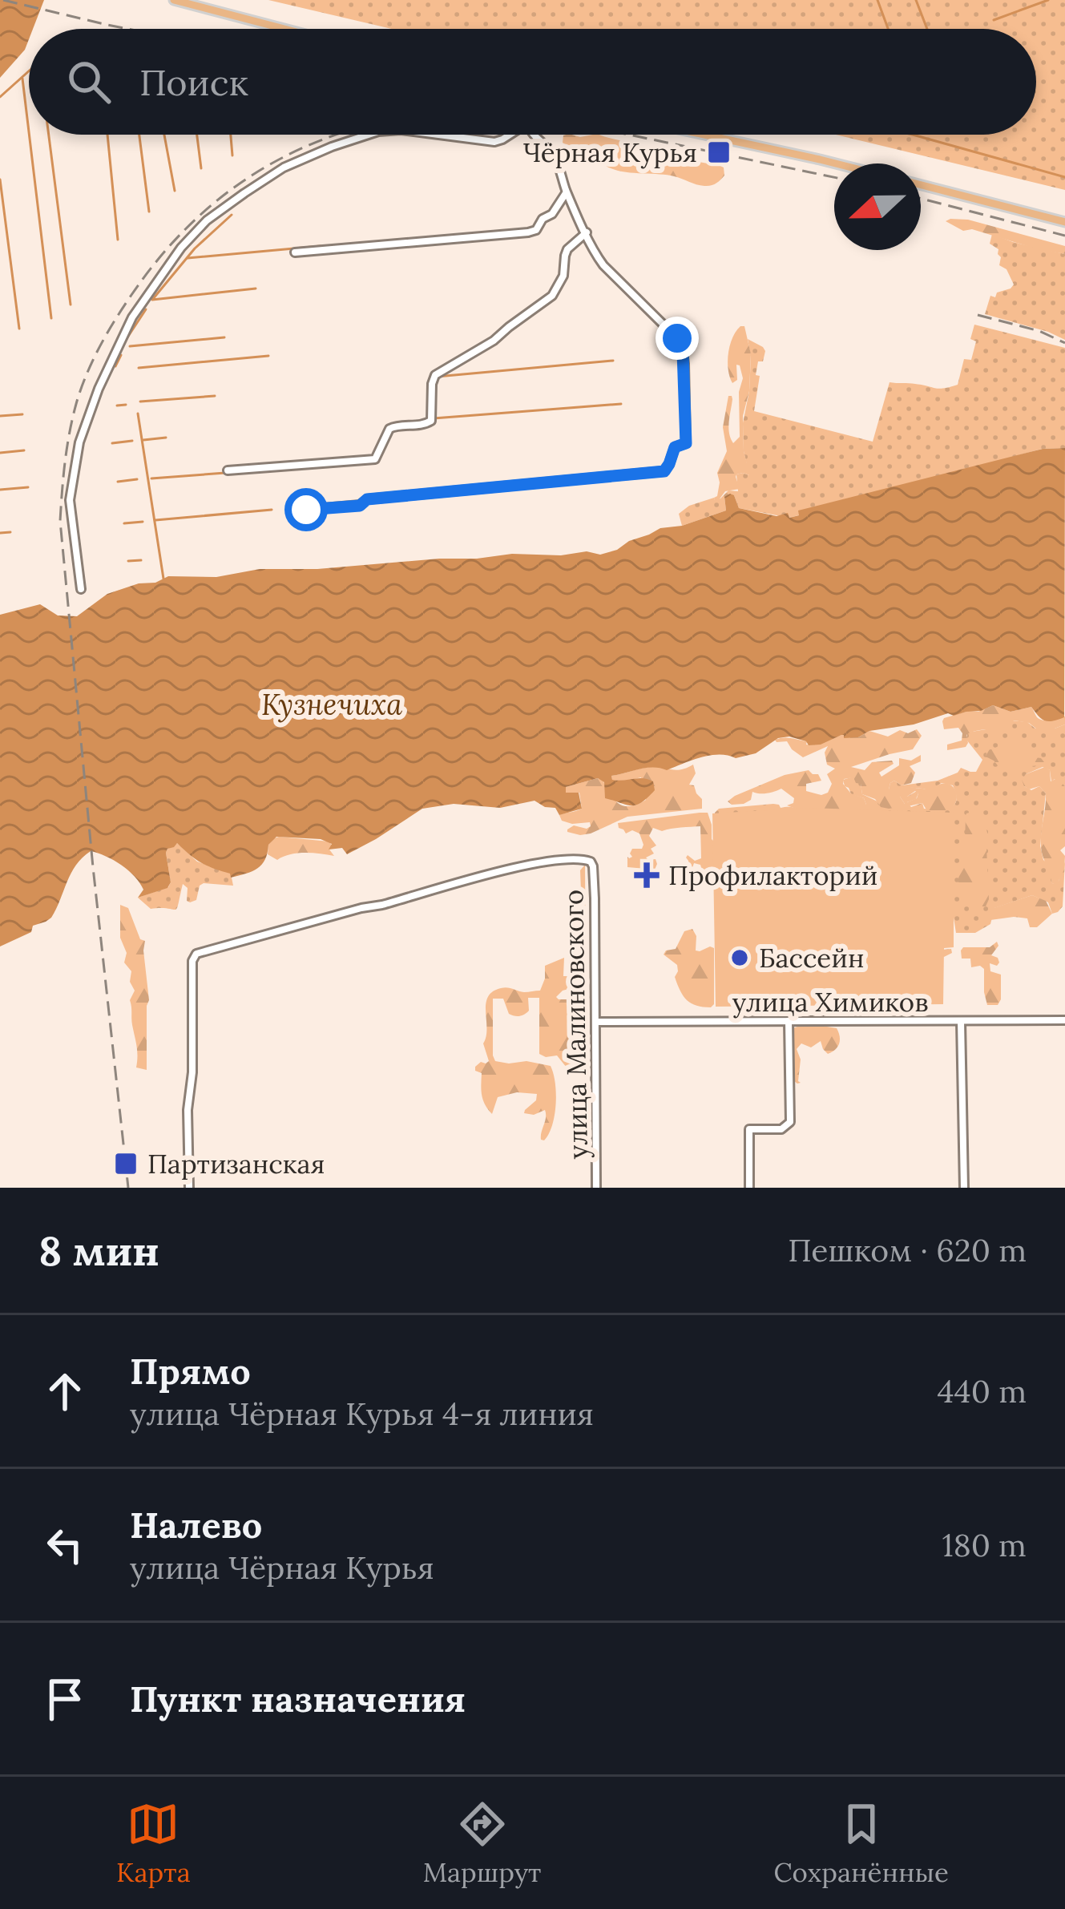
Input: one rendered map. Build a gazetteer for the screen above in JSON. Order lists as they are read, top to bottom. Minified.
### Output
{"streets":{"street":["улица Химиков","улица Малиновского"]},"crossings":[["улица Химиков","улица Малиновского"]],"water":["Кузнечиха"],"places":{"transit":["Чёрная Курья","Партизанская"],"health":["Профилакторий"],"other":["Бассейн"]},"north":"left","page":{"search":"Поиск","heading":["8 мин","Пешком · 620 m"],"list":[["Прямо","улица Чёрная Курья 4-я линия","440 m"],["Налево","улица Чёрная Курья","180 m"],"Пункт назначения"],"nav":["Карта","Маршрут","Сохранённые"]}}
